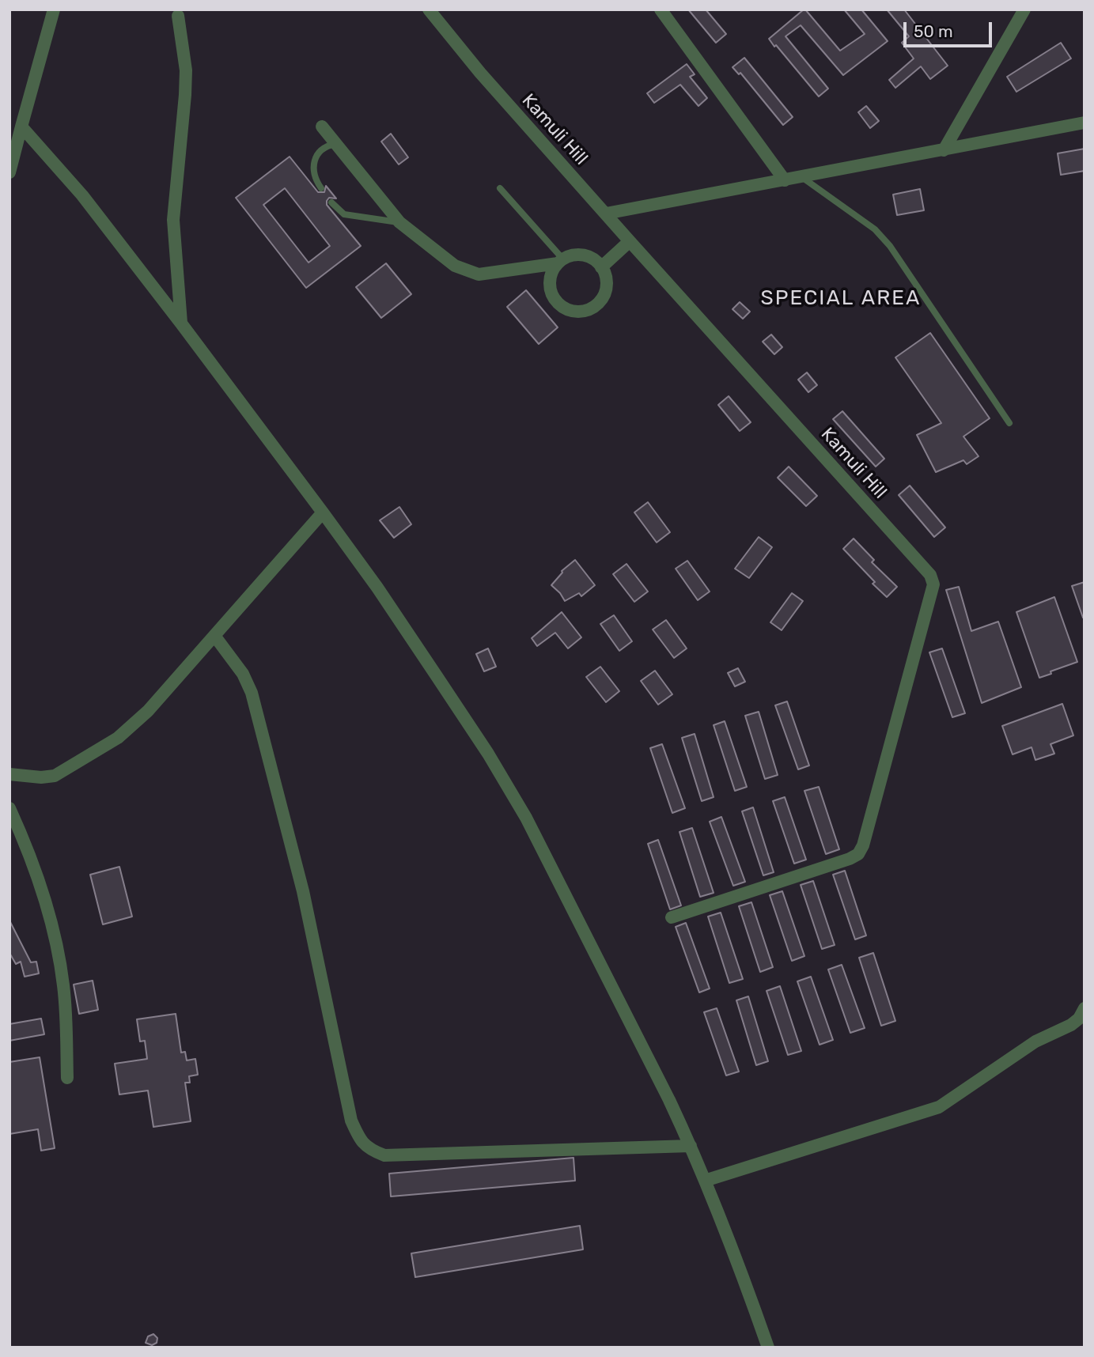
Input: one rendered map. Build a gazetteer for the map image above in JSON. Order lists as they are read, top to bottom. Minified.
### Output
{"streets":{"street":["Kamuli Hill"]},"districts":["SPECIAL AREA"],"scale_bar":"50 m"}
